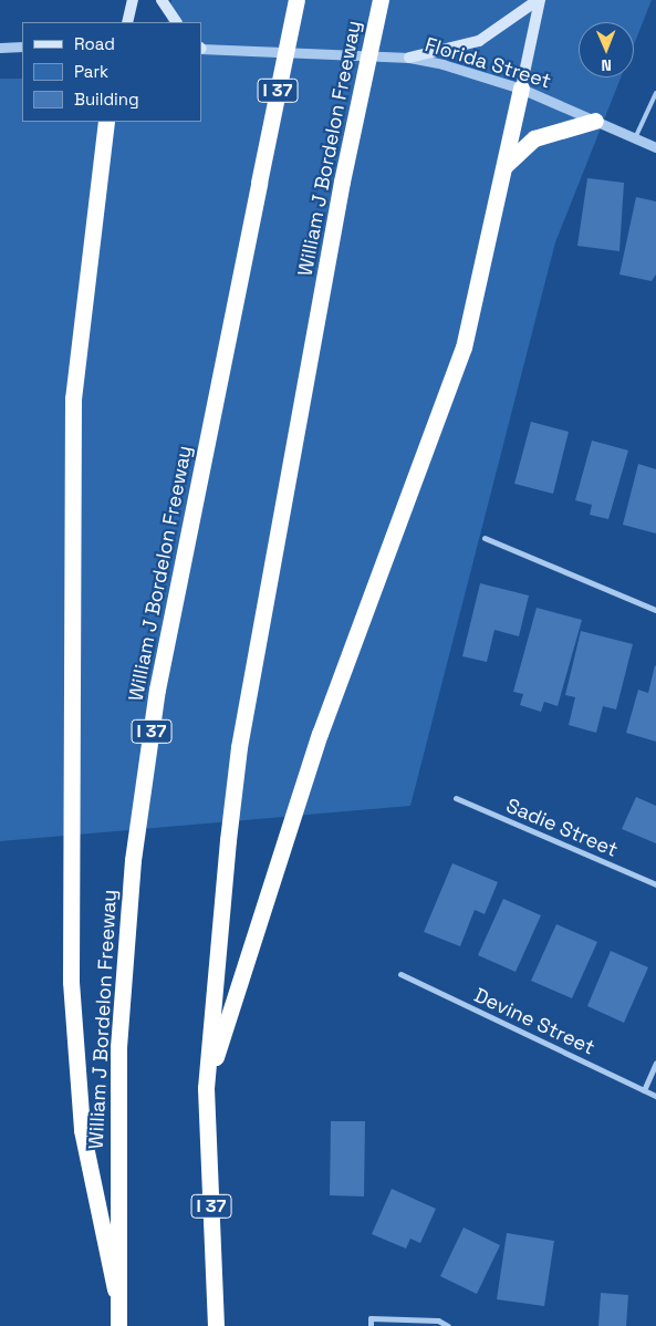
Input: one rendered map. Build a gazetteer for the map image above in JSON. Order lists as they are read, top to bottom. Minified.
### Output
{"streets":{"highway":["I 37","William J Bordelon Freeway"],"street":["Florida Street","Sadie Street","Devine Street"]},"legend":["Road","Park","Building"],"north":"bottom"}
